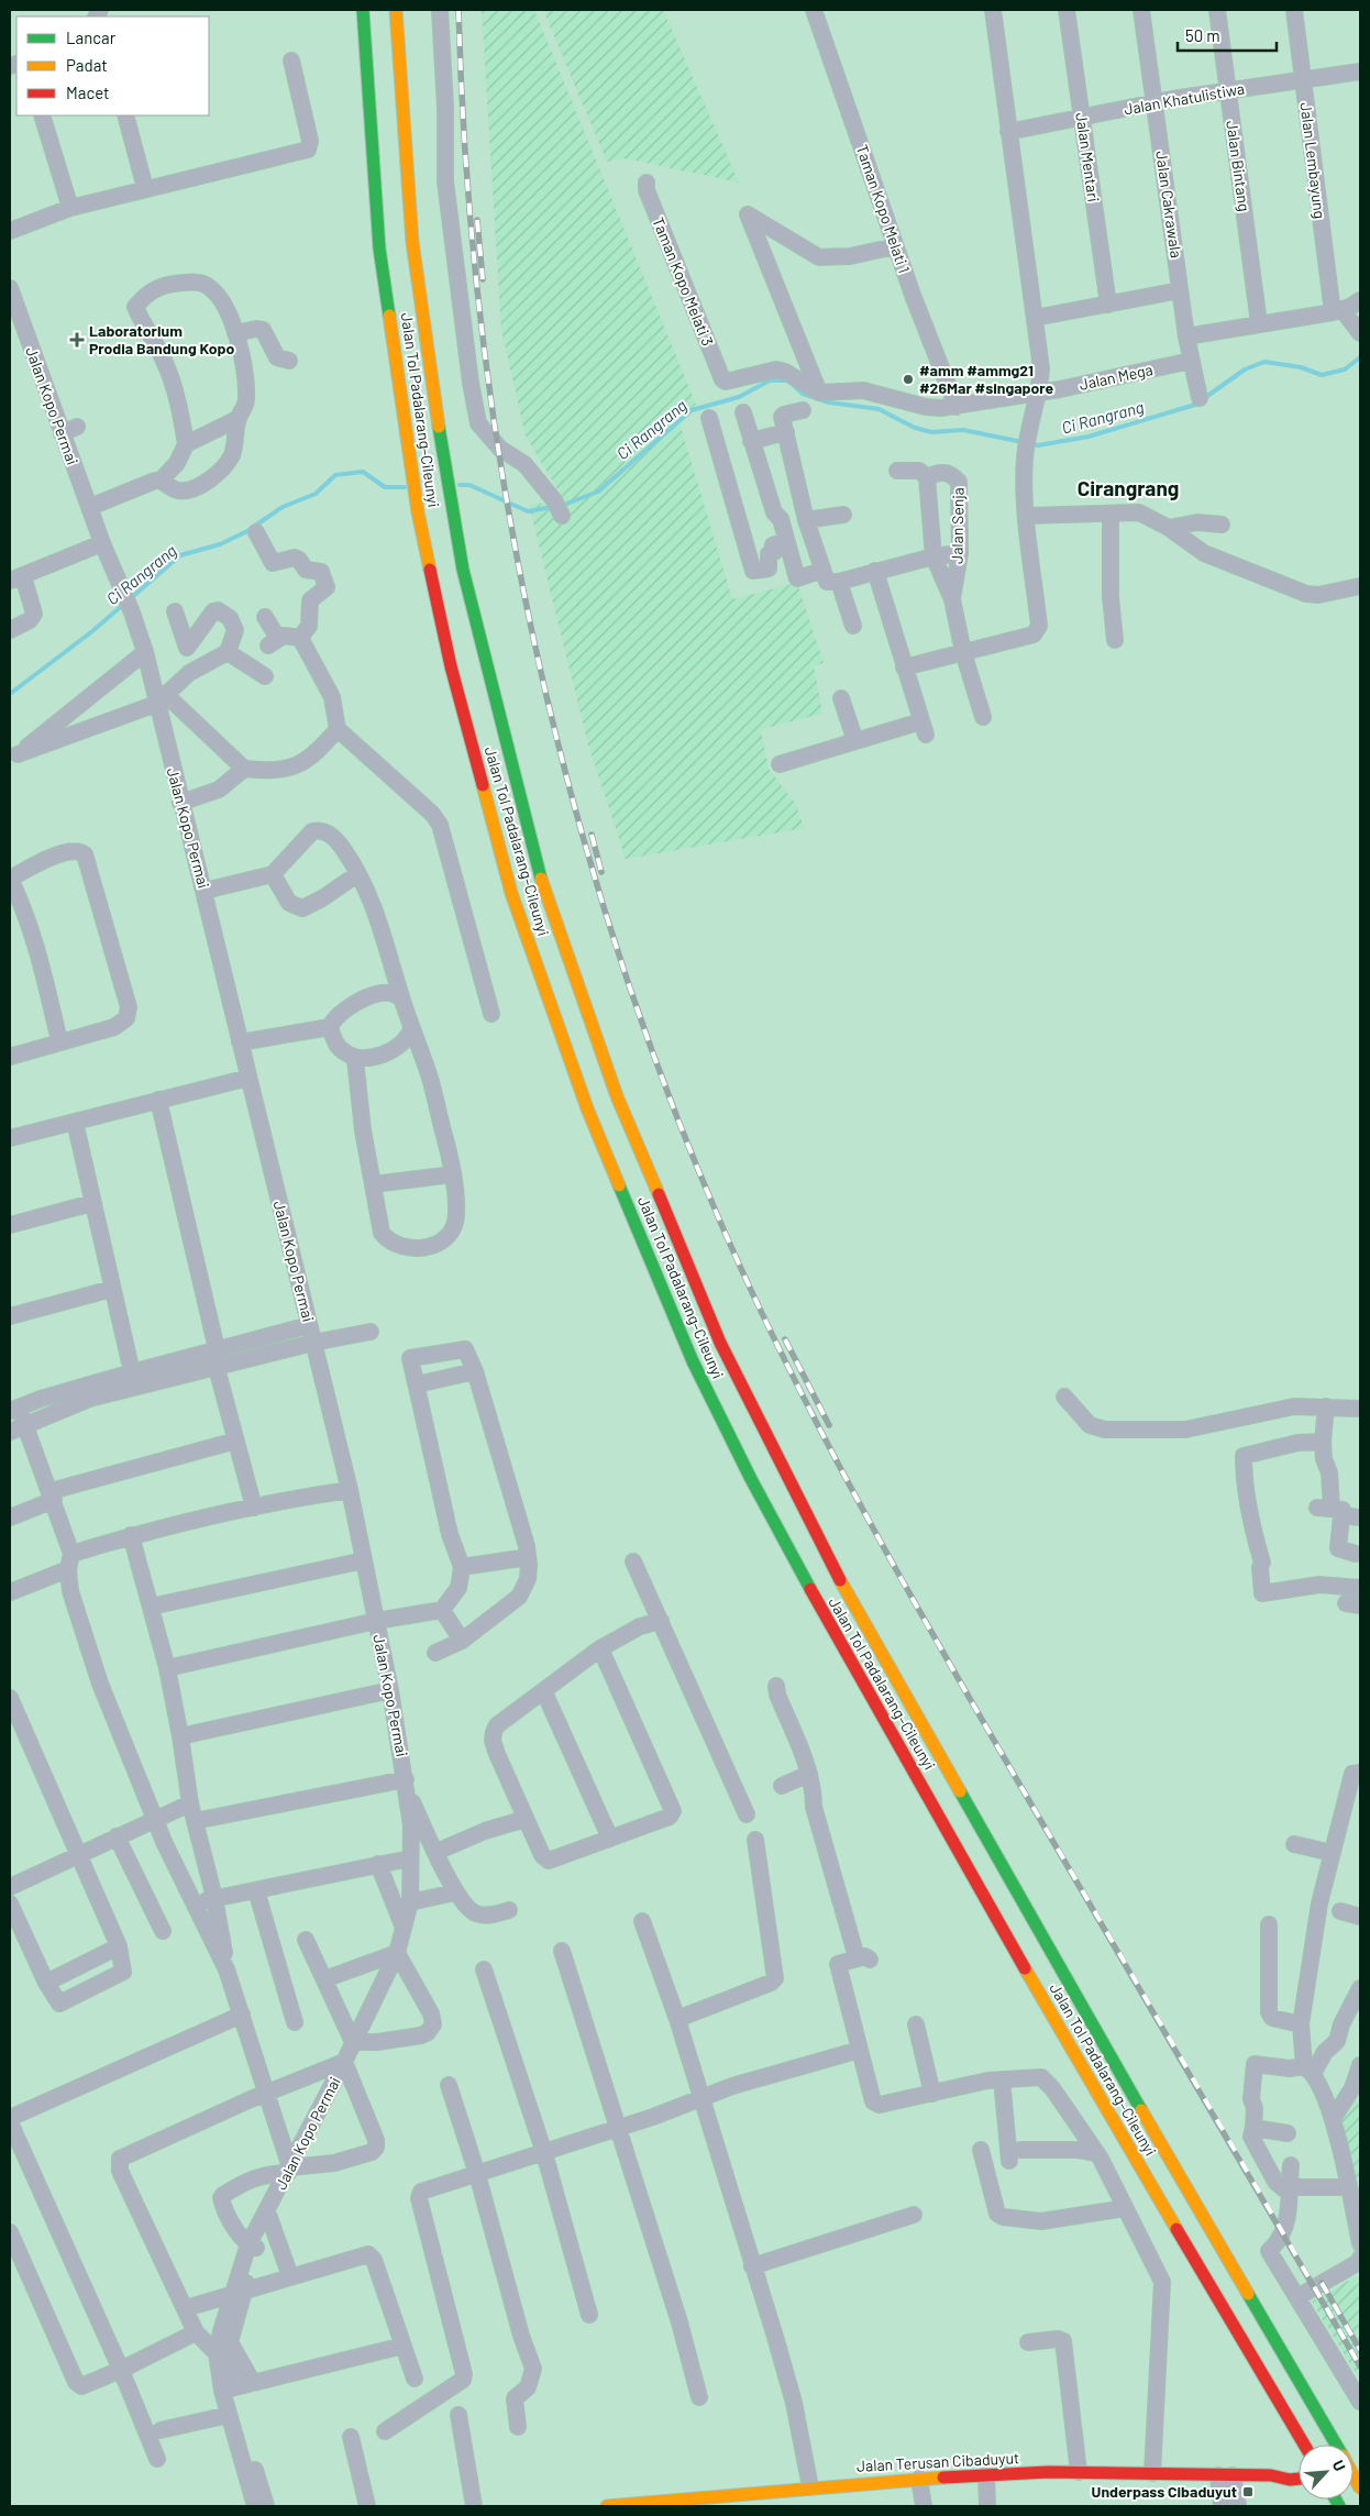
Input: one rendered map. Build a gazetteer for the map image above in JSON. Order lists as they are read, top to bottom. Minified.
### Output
{"streets":{"main road":["Jalan Tol Padalarang–Cileunyi","Jalan Terusan Cibaduyut"],"street":["Jalan Khatulistiwa","Jalan Mentari","Jalan Lembayung","Jalan Bintang","Jalan Cakrawala","Taman Kopo Melati 1","Taman Kopo Melati 3","Jalan Mega","Jalan Kopo Permai","Jalan Senja"]},"crossings":[["Jalan Khatulistiwa","Jalan Mentari"],["Jalan Khatulistiwa","Jalan Lembayung"],["Jalan Khatulistiwa","Jalan Bintang"],["Jalan Khatulistiwa","Jalan Cakrawala"],["Jalan Cakrawala","Jalan Mega"],["Taman Kopo Melati 1","Jalan Mega"],["Taman Kopo Melati 3","Jalan Mega"]],"districts":["Cirangrang"],"water":["Ci Rangrang"],"places":{"health":["Laboratorium Prodia Bandung Kopo"],"other":["#amm #ammg21 #26Mar #singapore"],"transit":["Underpass Cibaduyut"]},"legend":["Lancar","Padat","Macet"],"scale_bar":"50 m","north":"top right"}
